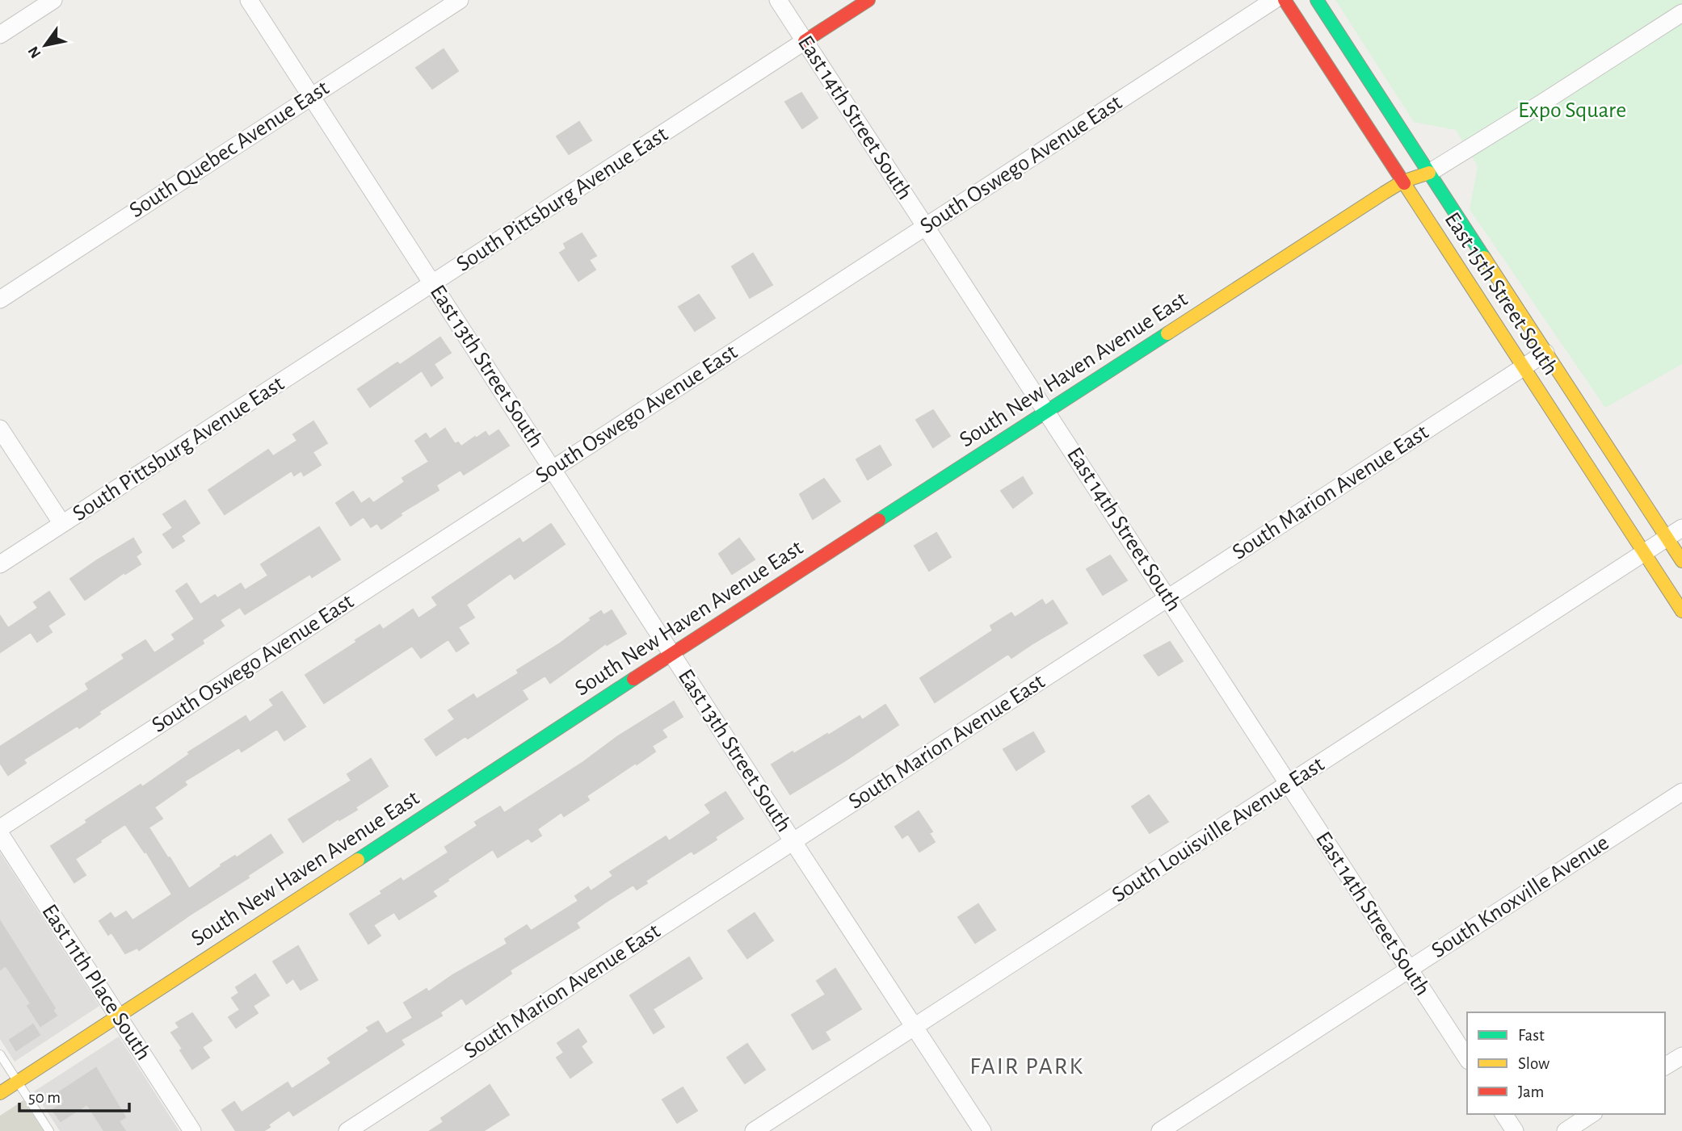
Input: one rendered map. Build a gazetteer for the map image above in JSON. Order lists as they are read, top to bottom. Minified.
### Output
{"streets":{"street":["East 14th Street South","South Quebec Avenue East","South Oswego Avenue East","South Pittsburg Avenue East","East 15th Street South","East 13th Street South","South New Haven Avenue East","South Marion Avenue East","South Louisville Avenue East","South Knoxville Avenue","East 11th Place South"]},"crossings":[["East 14th Street South","South Oswego Avenue East"],["East 14th Street South","South Pittsburg Avenue East"],["East 14th Street South","South New Haven Avenue East"],["East 14th Street South","South Marion Avenue East"],["East 14th Street South","South Louisville Avenue East"],["East 14th Street South","South Knoxville Avenue"],["South Quebec Avenue East","East 13th Street South"],["South Oswego Avenue East","East 13th Street South"],["South Pittsburg Avenue East","East 13th Street South"],["East 15th Street South","South New Haven Avenue East"],["East 15th Street South","South Marion Avenue East"],["East 15th Street South","South Louisville Avenue East"],["East 13th Street South","South New Haven Avenue East"],["East 13th Street South","South Marion Avenue East"],["East 13th Street South","South Louisville Avenue East"],["South New Haven Avenue East","East 11th Place South"]],"districts":["FAIR PARK"],"parks":["Expo Square"],"legend":["Fast","Slow","Jam"],"scale_bar":"50 m","north":"bottom left"}
